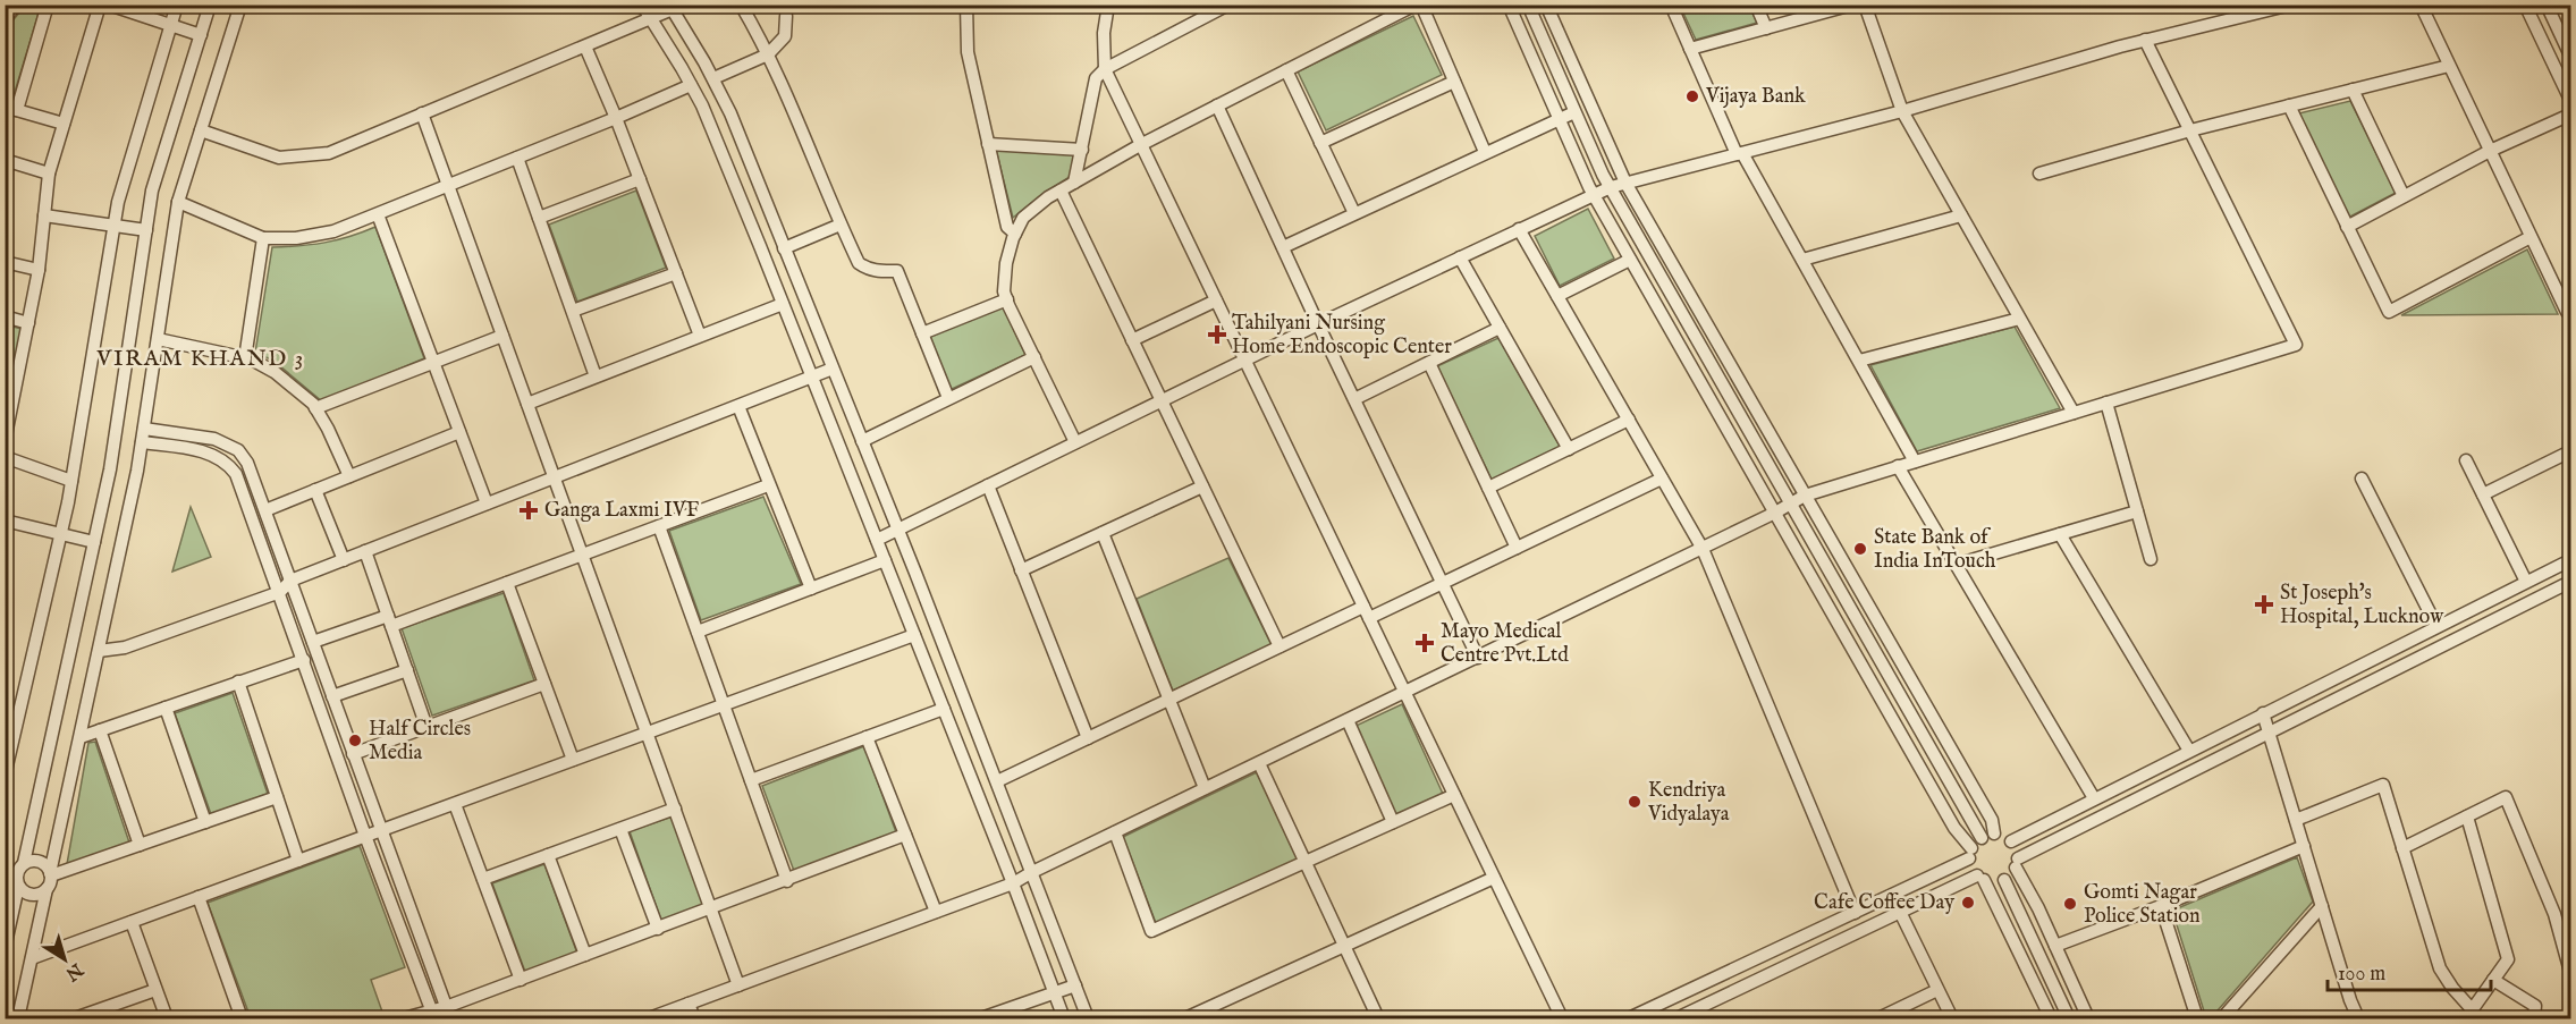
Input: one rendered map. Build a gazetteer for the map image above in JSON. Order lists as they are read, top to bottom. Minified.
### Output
{"districts":["VIRAM KHAND 3"],"places":{"other":["Vijaya Bank","State Bank of India InTouch","Half Circles Media","Kendriya Vidyalaya","Cafe Coffee Day","Gomti Nagar Police Station"],"health":["Tahilyani Nursing Home Endoscopic Center","Ganga Laxmi IVF","St Joseph's Hospital, Lucknow","Mayo Medical Centre Pvt.Ltd"]},"scale_bar":"100 m","north":"bottom right"}
